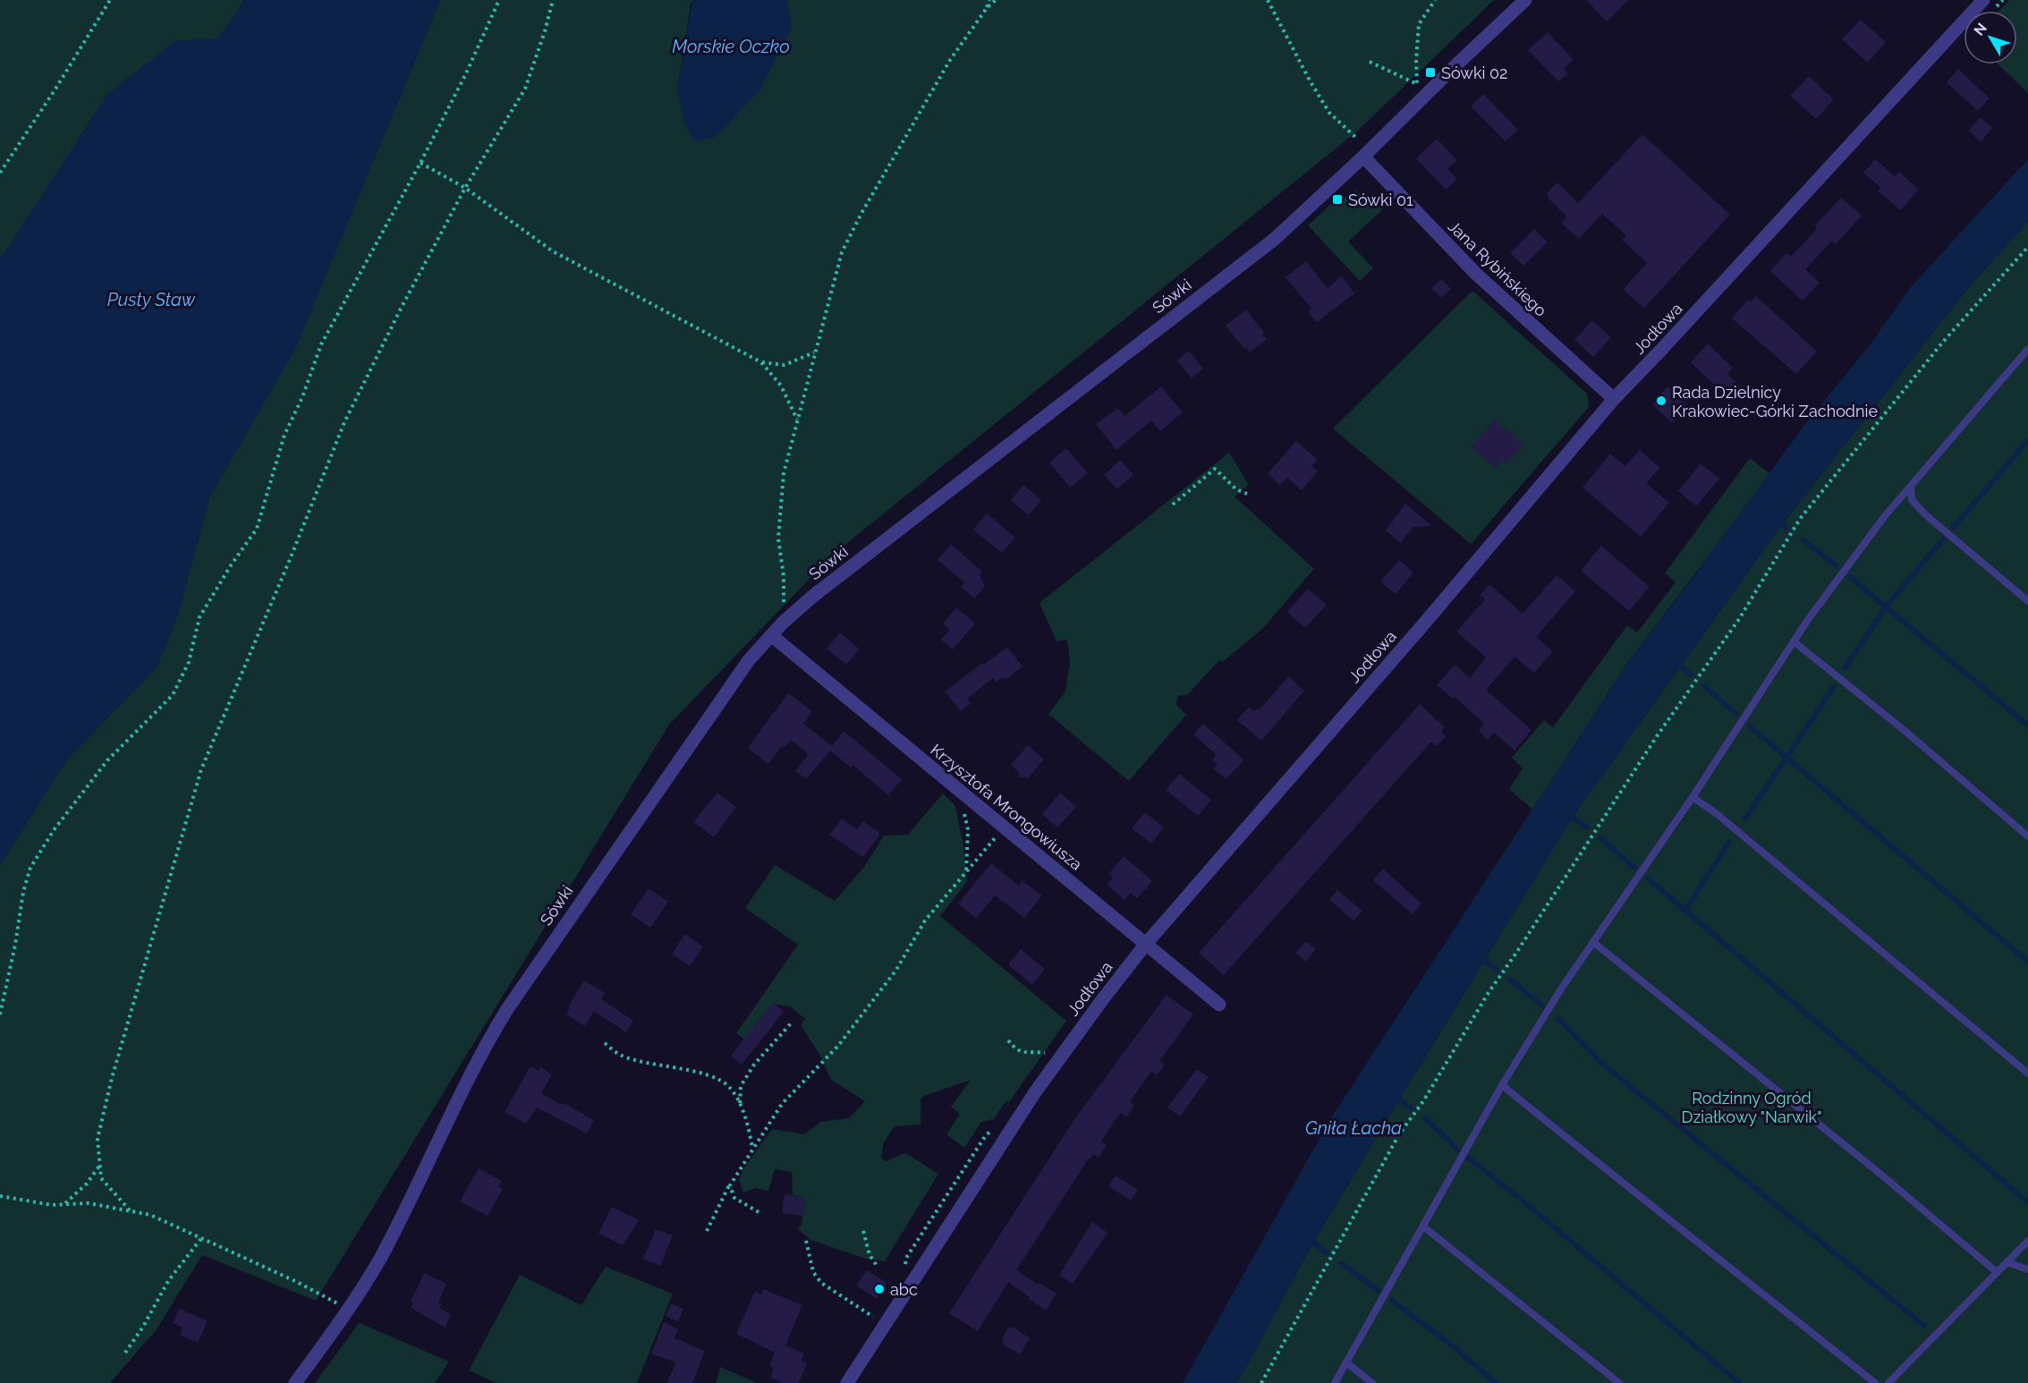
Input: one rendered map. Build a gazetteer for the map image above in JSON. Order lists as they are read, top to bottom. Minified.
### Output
{"streets":{"street":["Jana Rybińskiego","Sówki","Jodłowa","Krzysztofa Mrongowiusza"]},"crossings":[["Jana Rybińskiego","Sówki"],["Jana Rybińskiego","Jodłowa"],["Sówki","Krzysztofa Mrongowiusza"],["Jodłowa","Krzysztofa Mrongowiusza"]],"water":["Morskie Oczko","Pusty Staw","Gniła Łacha"],"parks":["Rodzinny Ogród Działkowy \"Narwik\""],"places":{"transit":["Sówki 02","Sówki 01"],"other":["Rada Dzielnicy Krakowiec-Górki Zachodnie","abc"]},"north":"top left"}
